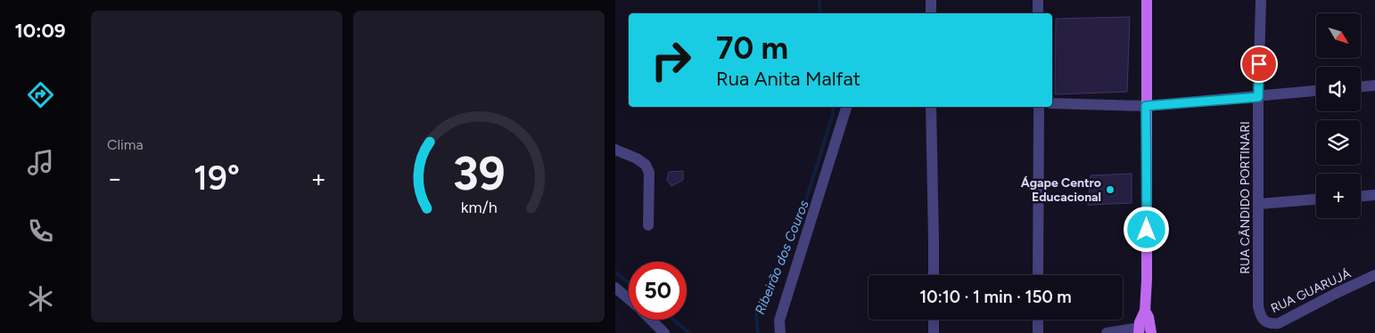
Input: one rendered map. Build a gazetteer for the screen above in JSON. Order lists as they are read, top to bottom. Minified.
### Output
{"streets":{"street":["RUA CÂNDIDO PORTINARI","RUA GUARUJÁ"]},"crossings":[["RUA CÂNDIDO PORTINARI","RUA GUARUJÁ"]],"water":["Ribeirão dos Couros"],"places":["Ágape Centro Educacional"],"north":"bottom right","page":{"tabs":"10:09","tile":"Clima","map_buttons":"+","turn":["70 m","Rua Anita Malfat"],"heat":["−","19°","+"],"limit":"50","trip":"10:10 · 1 min · 150 m","gauge":["39","km/h"]}}
